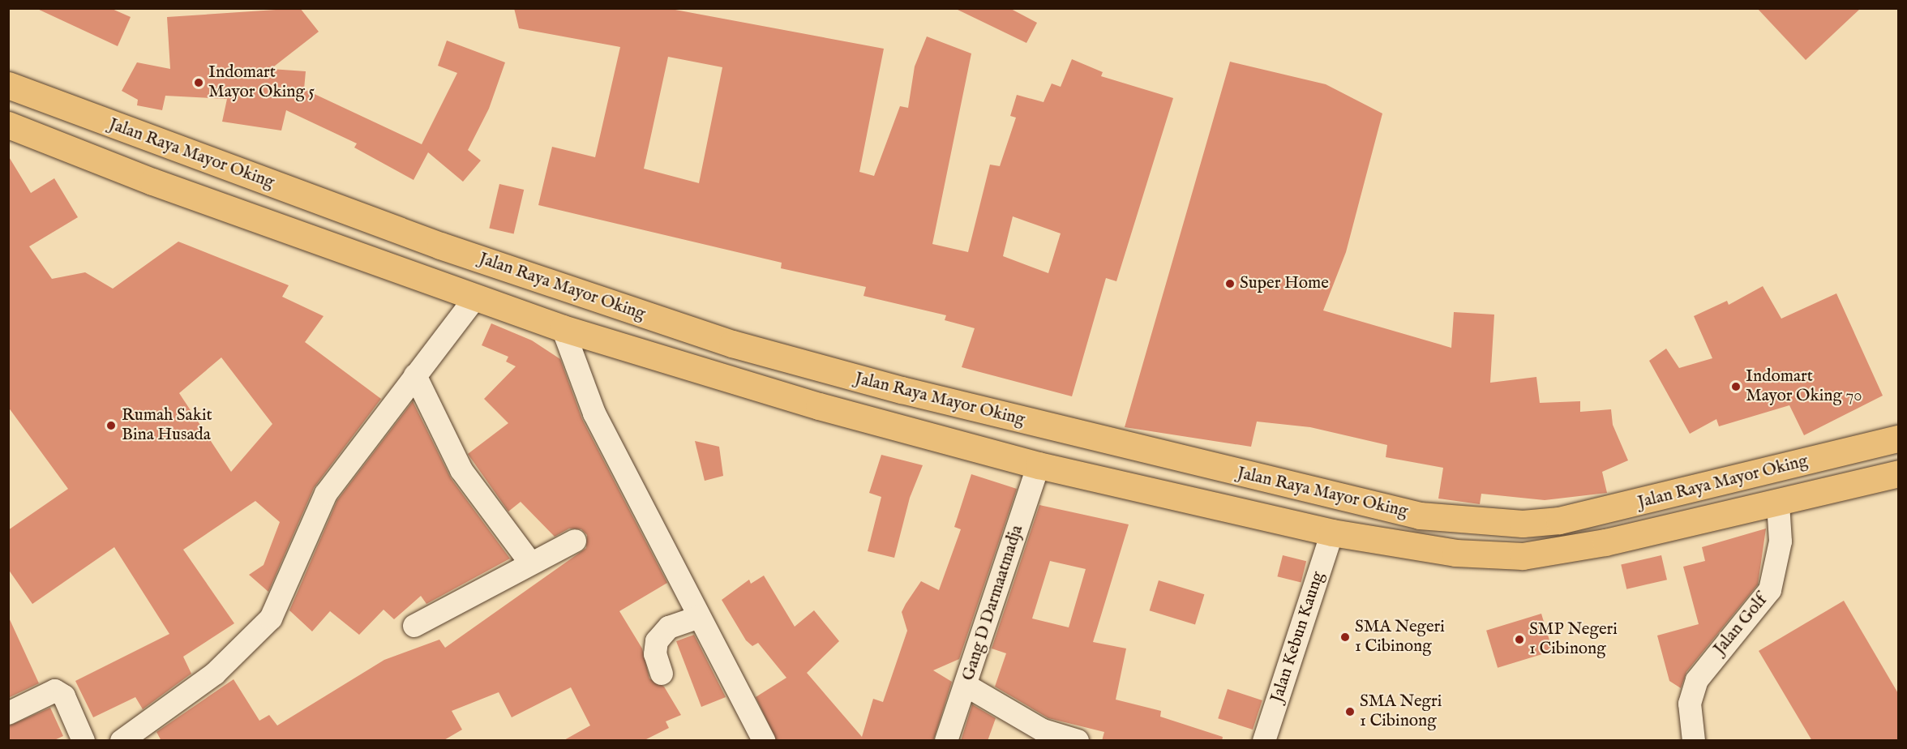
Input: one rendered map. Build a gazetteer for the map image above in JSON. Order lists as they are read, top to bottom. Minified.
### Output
{"streets":{"main road":["Jalan Raya Mayor Oking"],"street":["Gang D Darmaatmadja","Jalan Golf","Jalan Kebun Kaung"]},"crossings":[["Jalan Raya Mayor Oking","Gang D Darmaatmadja"],["Jalan Raya Mayor Oking","Jalan Golf"],["Jalan Raya Mayor Oking","Jalan Kebun Kaung"]],"places":["Indomart Mayor Oking 5","Super Home","Indomart Mayor Oking 70","Rumah Sakit Bina Husada","SMA Negeri 1 Cibinong","SMP Negeri 1 Cibinong","SMA Negri 1 Cibinong"]}
